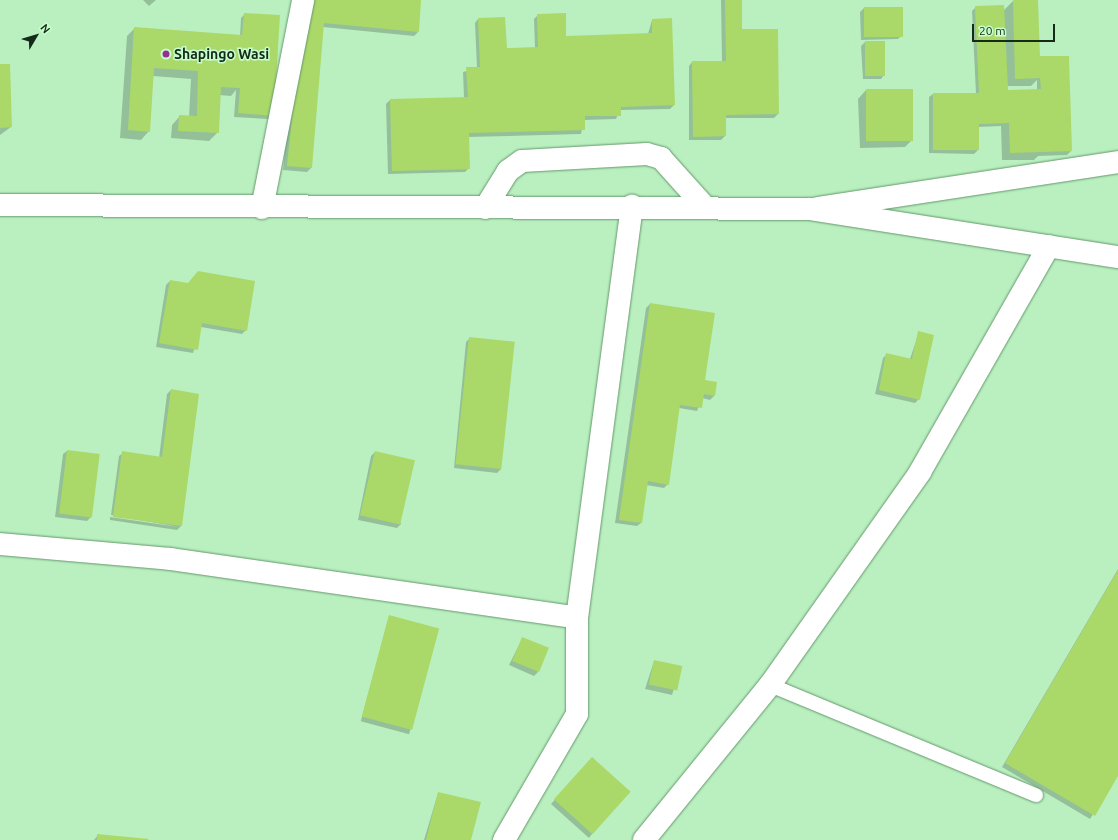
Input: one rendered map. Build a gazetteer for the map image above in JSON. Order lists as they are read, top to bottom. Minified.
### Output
{"places":["Shapingo Wasi"],"scale_bar":"20 m","north":"top right"}
